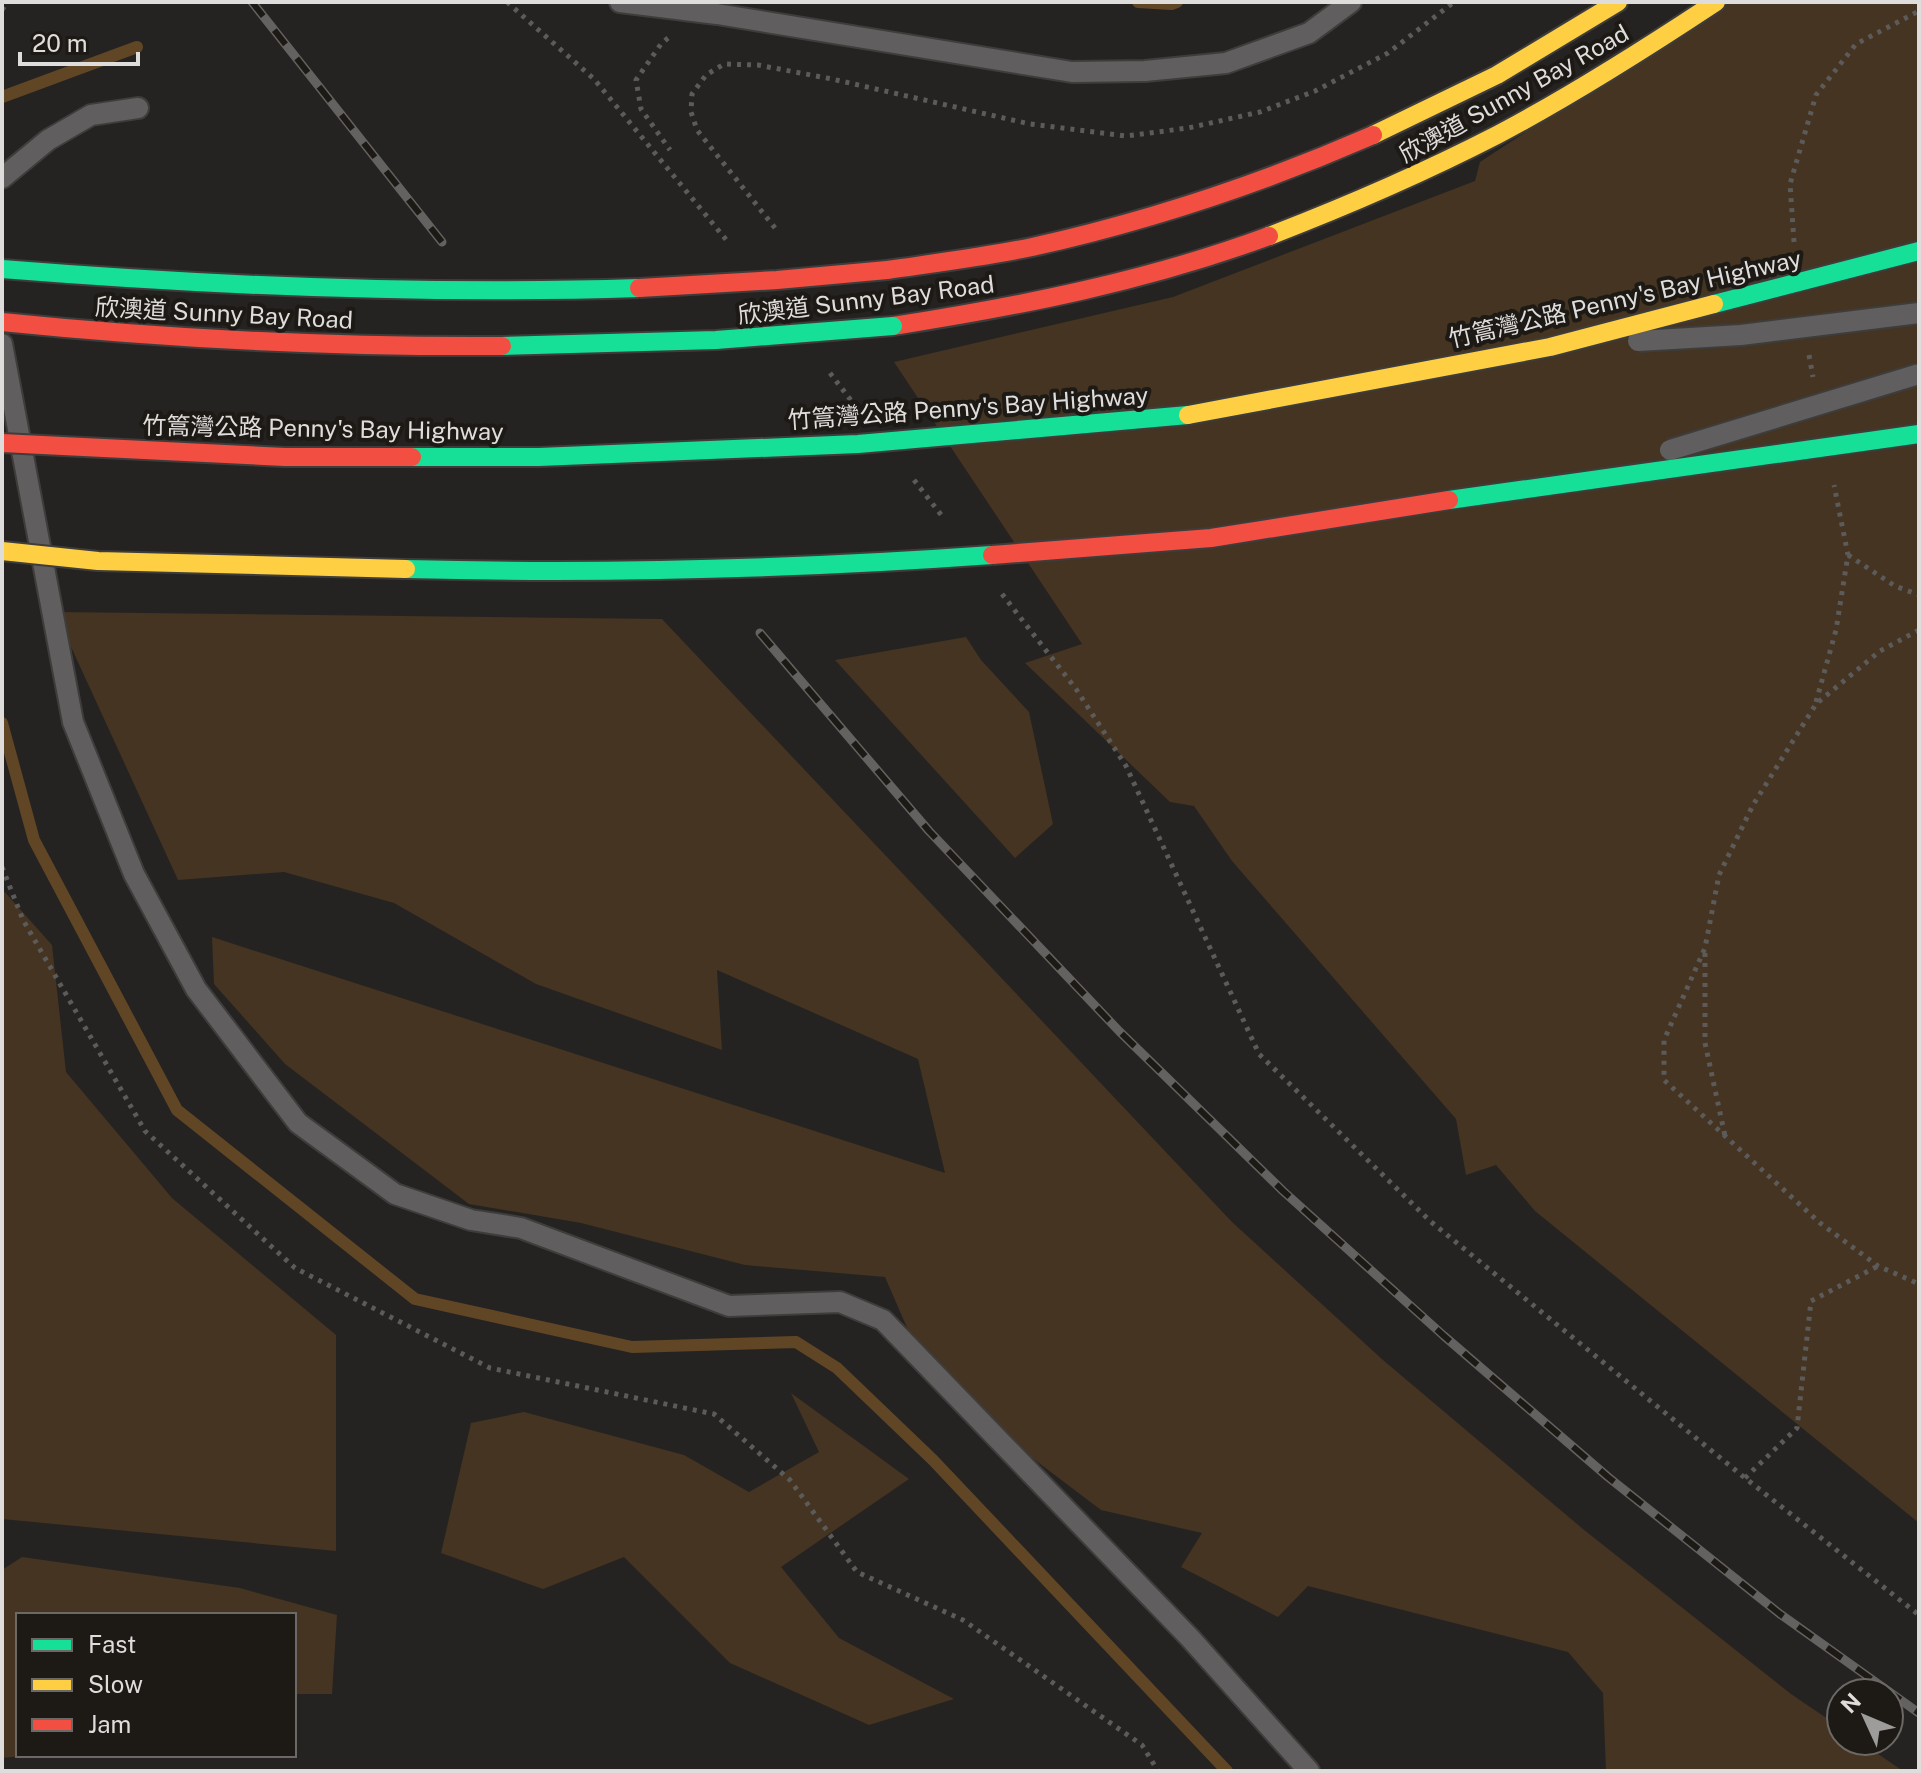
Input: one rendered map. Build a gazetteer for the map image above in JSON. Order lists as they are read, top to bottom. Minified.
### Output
{"streets":{"main road":["欣澳道 Sunny Bay Road","竹篙灣公路 Penny's Bay Highway"]},"legend":["Fast","Slow","Jam"],"scale_bar":"20 m","north":"top left"}
